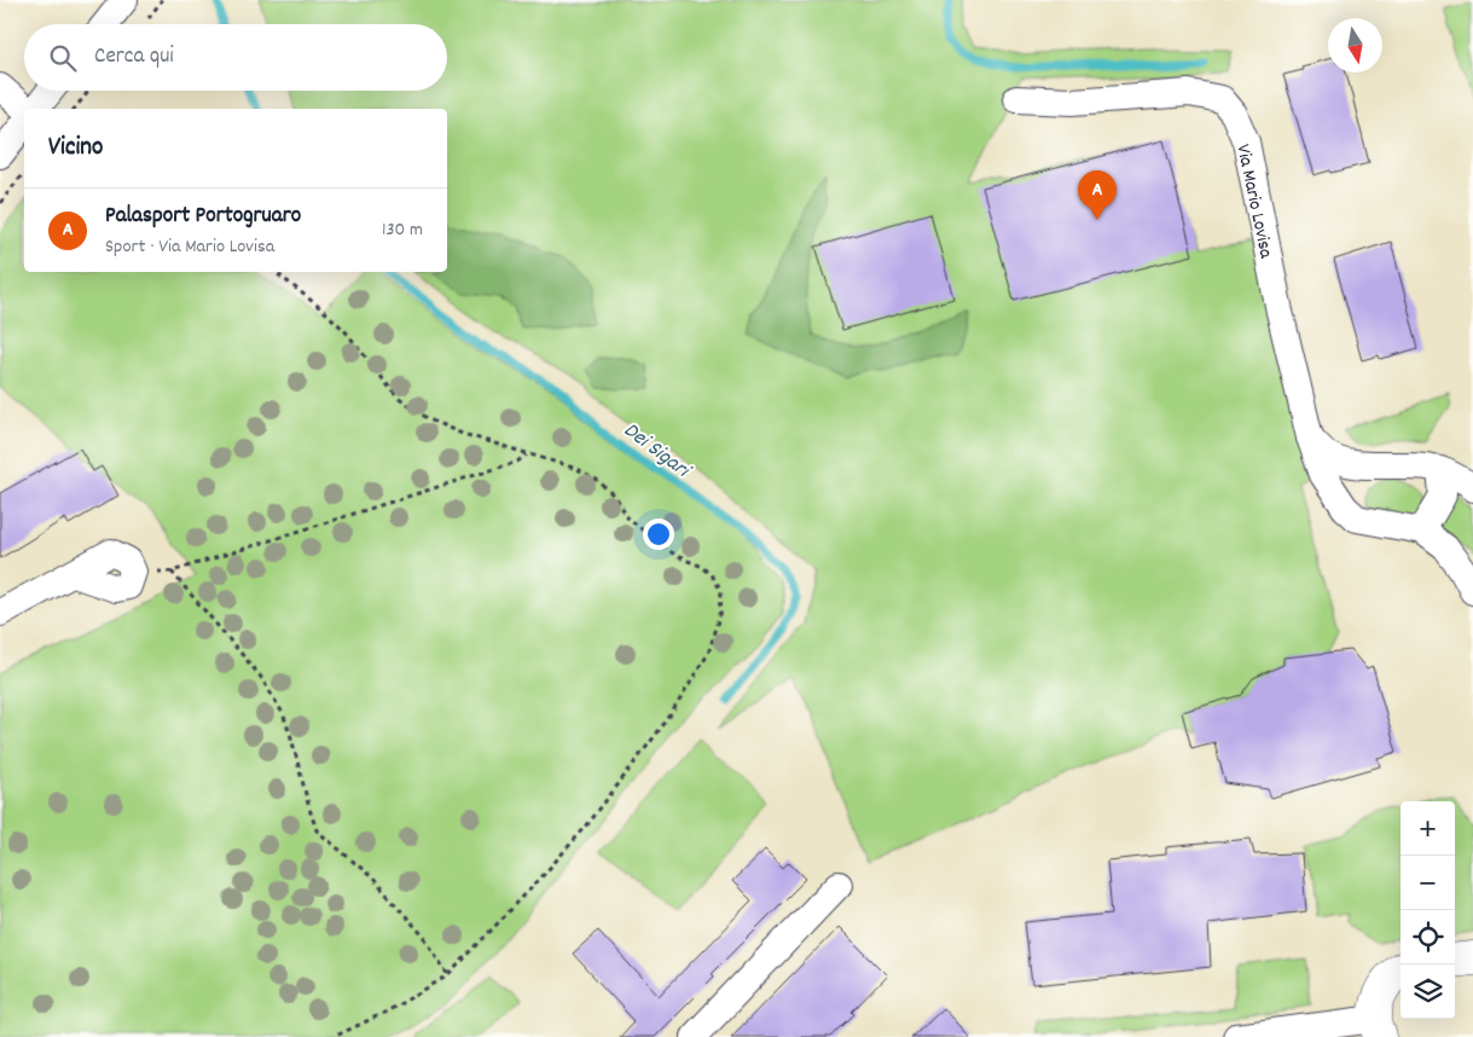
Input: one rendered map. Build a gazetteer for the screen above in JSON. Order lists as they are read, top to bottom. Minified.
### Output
{"streets":{"street":["Via Mario Lovisa"]},"water":["Dei Sigari"],"north":"bottom","page":{"search":"Cerca qui","heading":"Vicino","pins":"A","list":[{"mark":"A","name":"Palasport Portogruaro","note":"Sport · Via Mario Lovisa","value":"130 m"}],"map_buttons":["+","−"]}}
